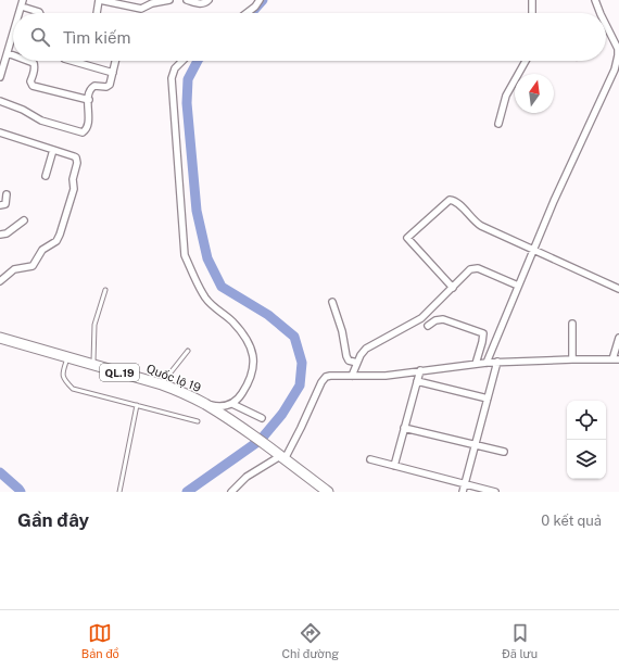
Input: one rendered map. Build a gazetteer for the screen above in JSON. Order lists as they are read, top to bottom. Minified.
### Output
{"streets":{"highway":["QL.19","Quốc lộ 19"]},"crossings":[["QL.19","Quốc lộ 19"]],"north":"top","page":{"search":"Tìm kiếm","heading":["Gần đây","0 kết quả"],"nav":["Bản đồ","Chỉ đường","Đã lưu"]}}
